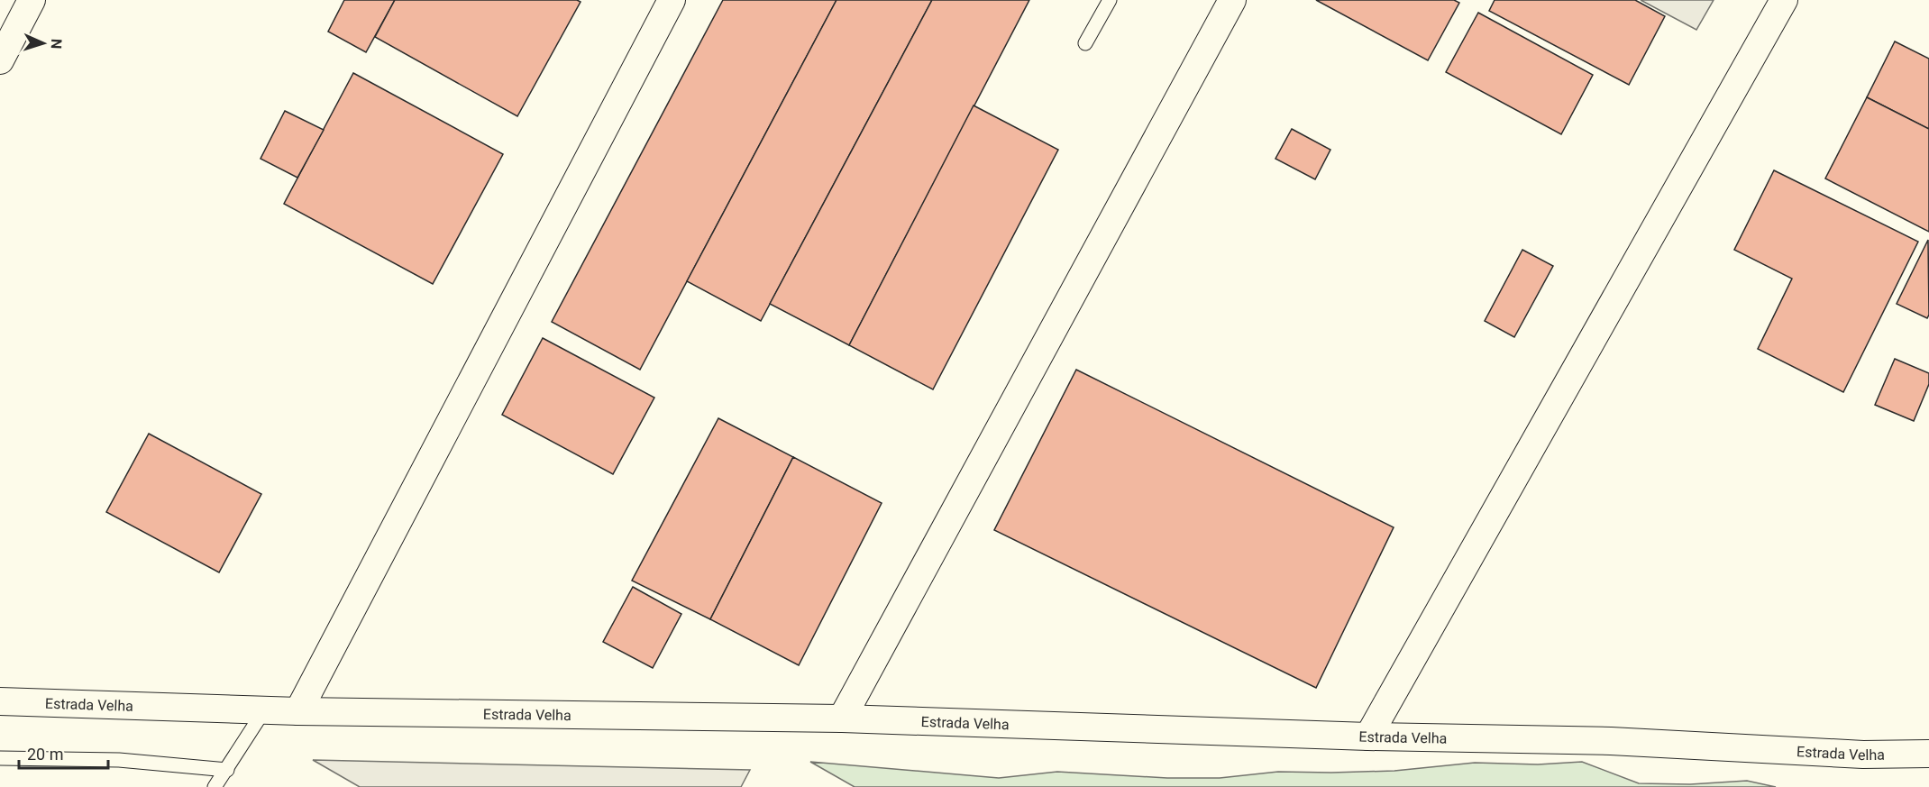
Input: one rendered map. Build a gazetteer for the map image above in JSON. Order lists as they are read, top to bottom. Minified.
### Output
{"streets":{"street":["Estrada Velha"]},"scale_bar":"20 m","north":"right"}
